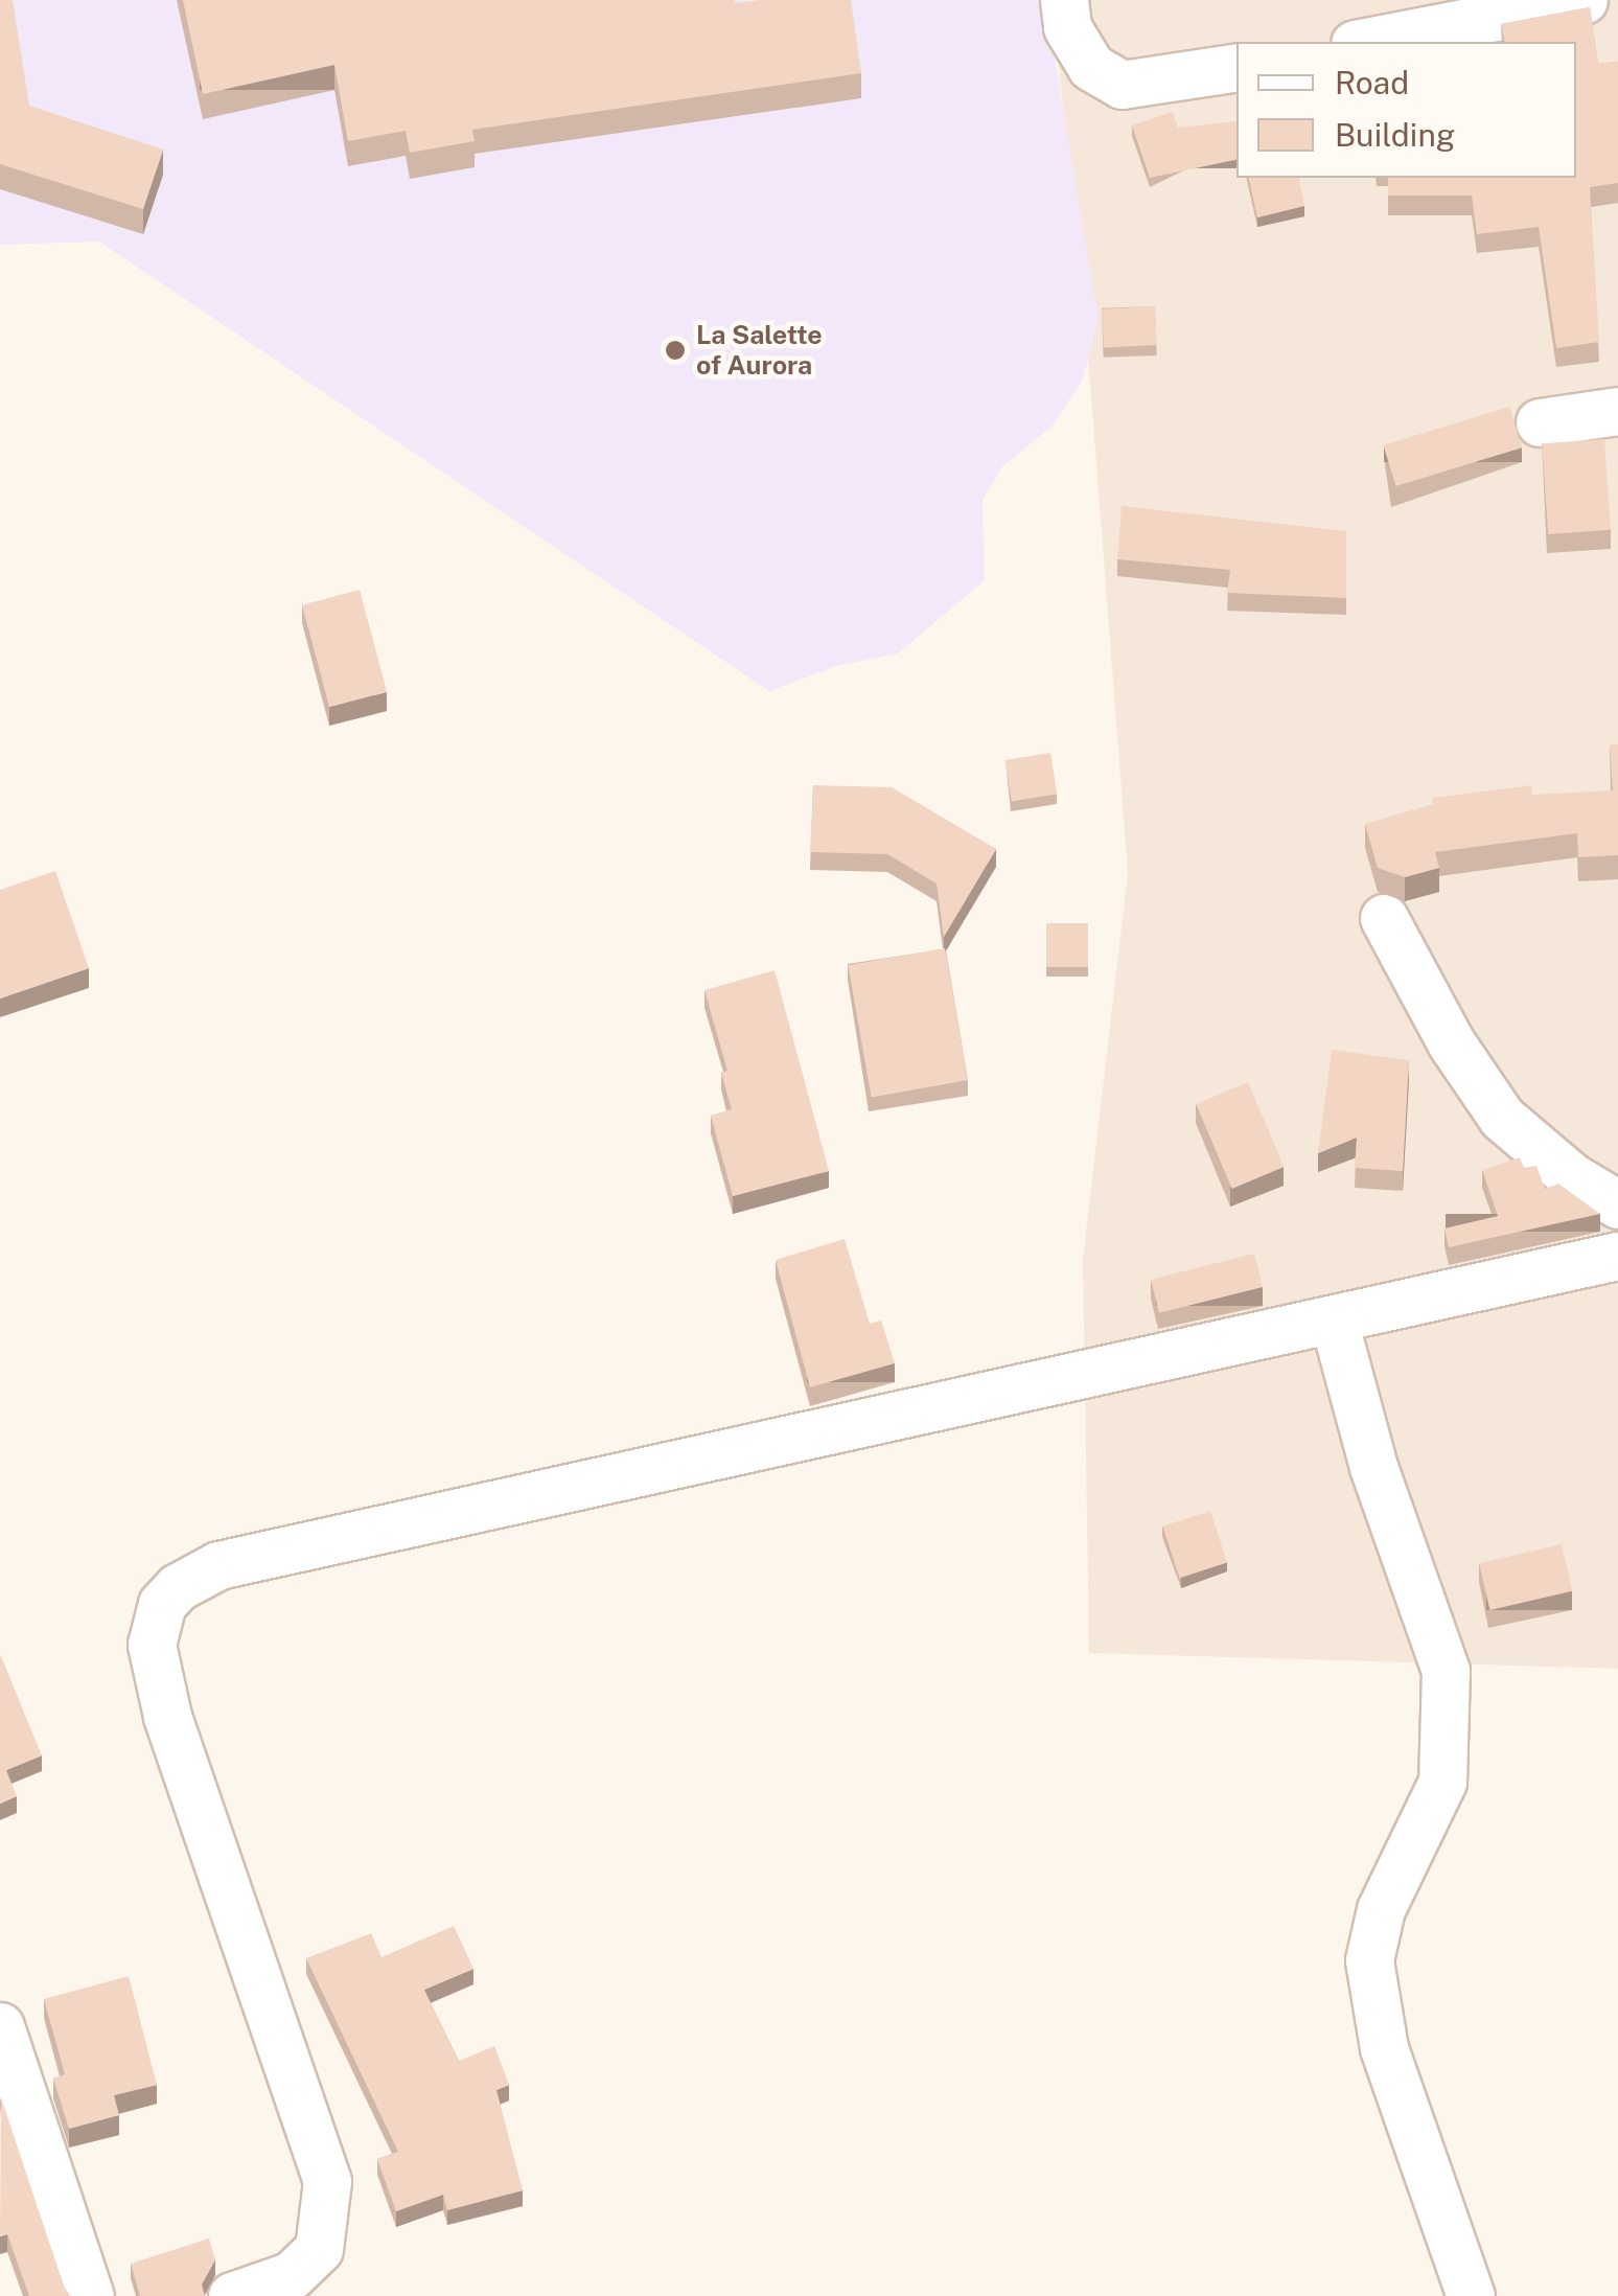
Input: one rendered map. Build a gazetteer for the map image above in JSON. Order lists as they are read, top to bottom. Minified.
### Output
{"places":["La Salette of Aurora"],"legend":["Road","Building"]}
